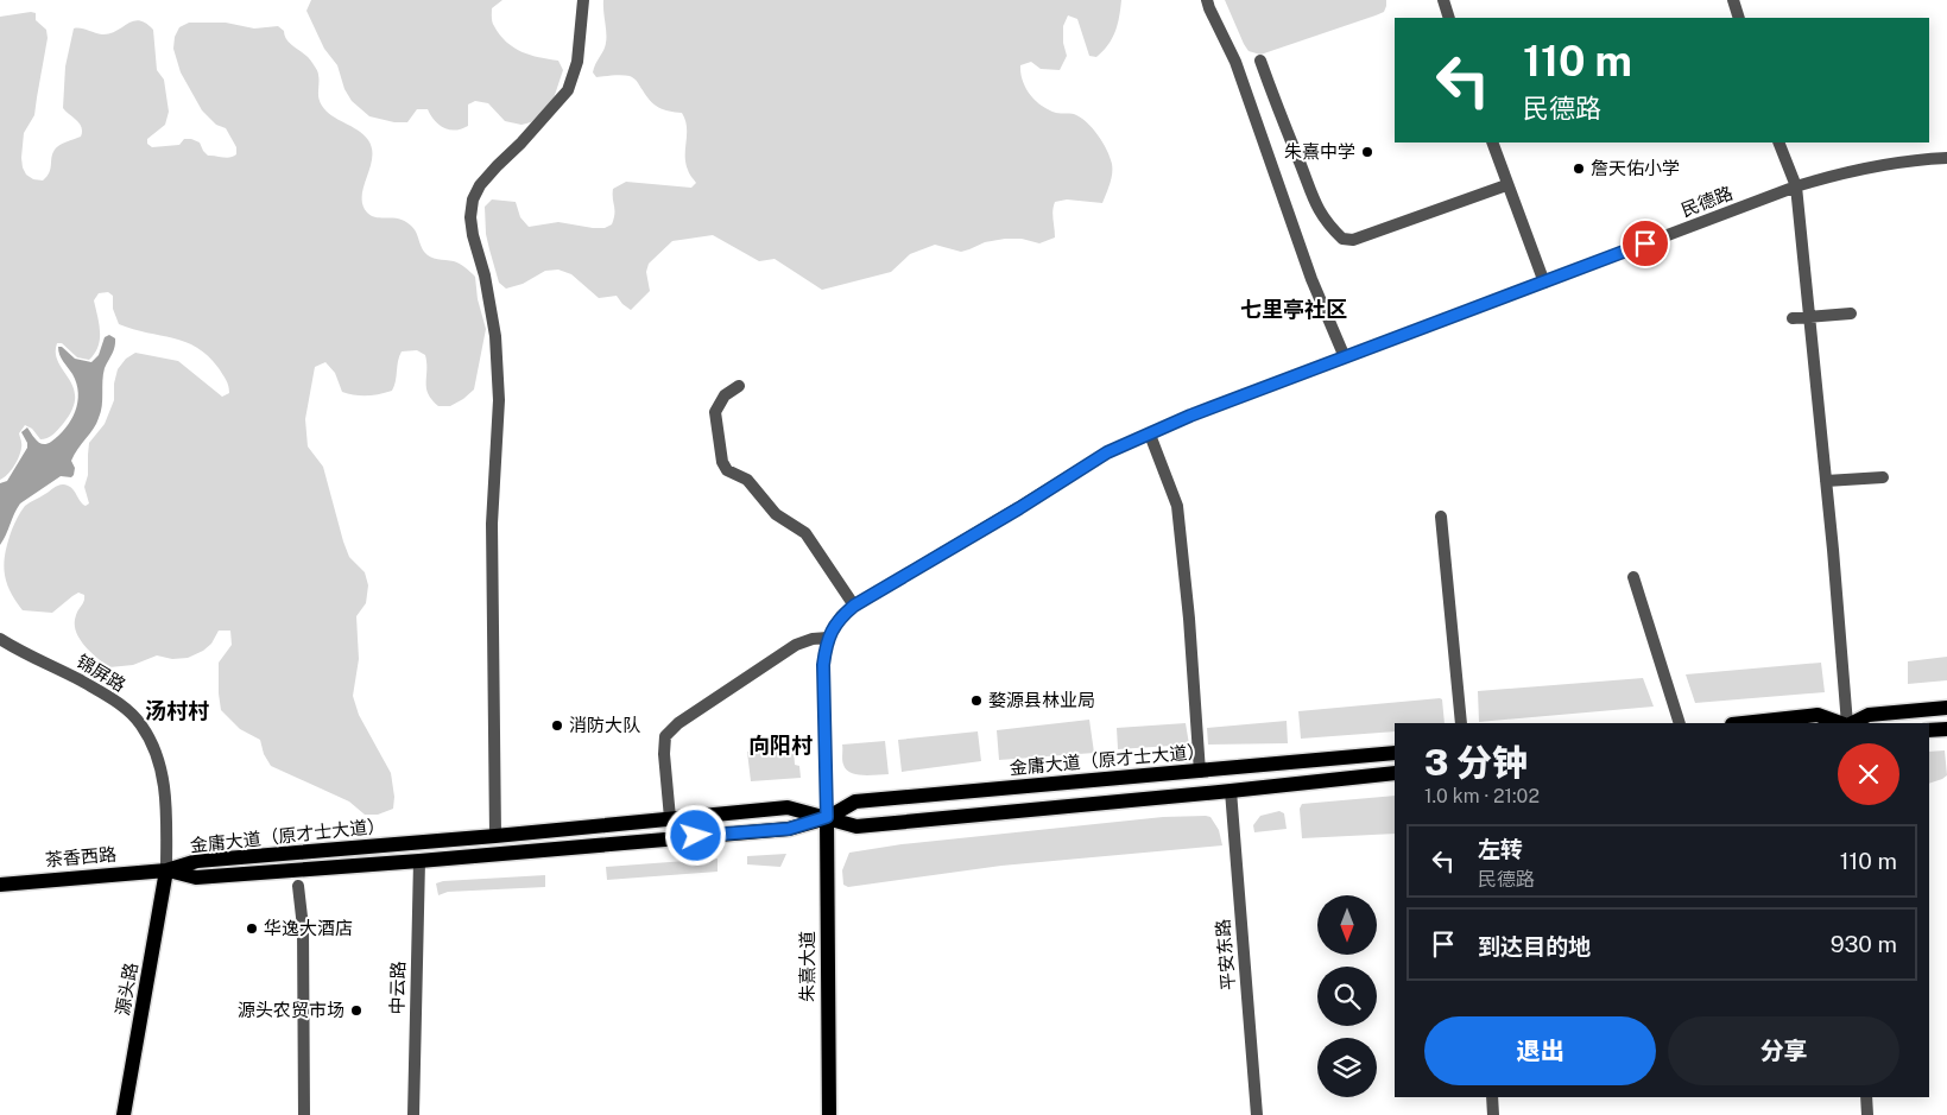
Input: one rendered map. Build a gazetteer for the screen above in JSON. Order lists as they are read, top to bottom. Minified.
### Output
{"streets":{"main road":["金庸大道（原才士大道）","茶香西路","朱熹大道","源头路"],"street":["民德路","锦屏路","平安东路","中云路"]},"crossings":[["民德路","金庸大道（原才士大道）"],["民德路","朱熹大道"],["锦屏路","金庸大道（原才士大道）"],["锦屏路","茶香西路"],["锦屏路","源头路"],["金庸大道（原才士大道）","茶香西路"],["金庸大道（原才士大道）","平安东路"],["金庸大道（原才士大道）","朱熹大道"],["金庸大道（原才士大道）","中云路"],["金庸大道（原才士大道）","源头路"],["茶香西路","源头路"]],"districts":["七里亭社区","汤村村","向阳村"],"places":["朱熹中学","詹天佑小学","婺源县林业局","消防大队","华逸大酒店","源头农贸市场"],"north":"bottom","page":{"turn":["110 m","民德路"],"heading":["3 分钟","1.0 km · 21:02"],"list":[{"name":"左转","note":"民德路","value":"110 m"},{"name":"到达目的地","value":"930 m"}],"buttons":["退出","分享"]}}
